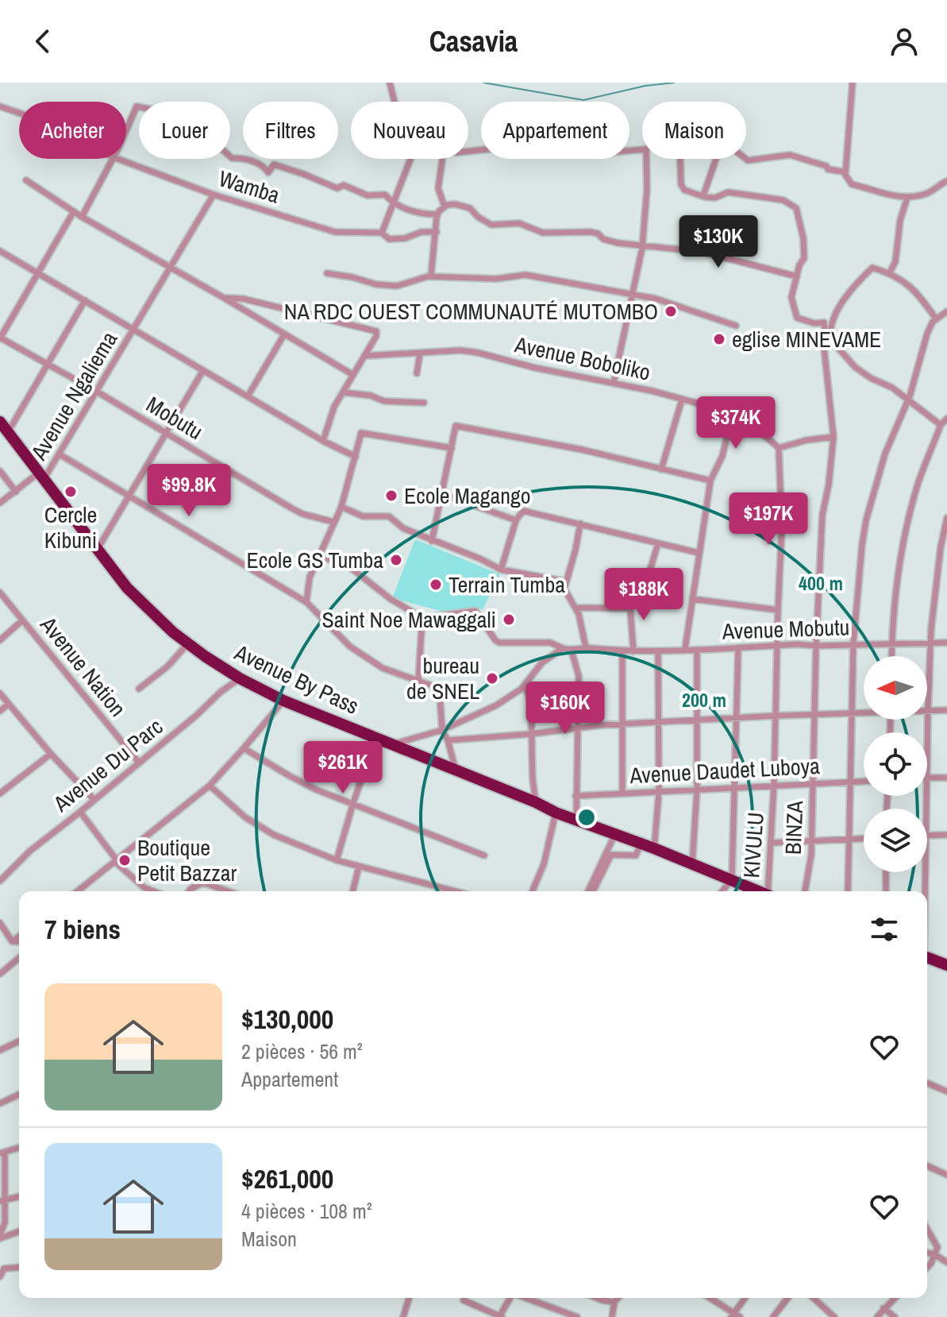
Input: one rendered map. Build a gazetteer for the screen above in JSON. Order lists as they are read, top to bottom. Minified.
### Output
{"streets":{"highway":["Avenue By Pass"],"street":["Wamba","Avenue Boboliko","Avenue Ngaliema","Mobutu","Avenue Mobutu","Avenue Nation","Avenue Du Parc","Avenue Daudet Luboya","BINZA","KIVULU"]},"crossings":[["Wamba","Avenue Ngaliema"],["Avenue Boboliko","KIVULU"],["Avenue Ngaliema","Mobutu"],["Avenue Ngaliema","Avenue By Pass"],["Avenue Mobutu","BINZA"],["Avenue Mobutu","KIVULU"],["Avenue Nation","Avenue Du Parc"],["Avenue By Pass","Avenue Du Parc"],["Avenue Daudet Luboya","BINZA"],["Avenue Daudet Luboya","KIVULU"]],"places":["NA RDC OUEST COMMUNAUTÉ MUTOMBO","eglise MINEVAME","Cercle Kibuni","Ecole Magango","Ecole GS Tumba","Terrain Tumba","Saint Noe Mawaggali","bureau de SNEL","Boutique Petit Bazzar"],"north":"left","page":{"header":"Casavia","chip":["Acheter","Louer","Filtres","Nouveau","Appartement","Maison"],"price":["$130K","$374K","$99.8K","$197K","$188K","$160K","$261K"],"heading":"7 biens","list":[{"name":"$130,000","note":"2 pièces · 56 m² · Appartement"},{"name":"$261,000","note":"4 pièces · 108 m² · Maison"}]},"rings":["400 m","200 m"]}
